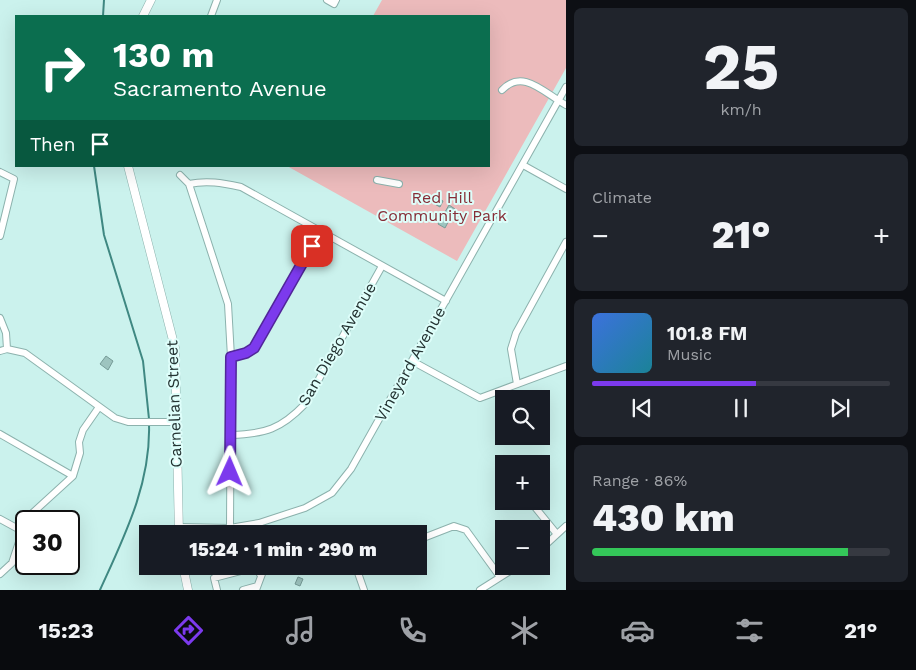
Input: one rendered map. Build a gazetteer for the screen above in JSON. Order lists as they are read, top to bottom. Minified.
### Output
{"streets":{"main road":["Carnelian Street"],"street":["San Diego Avenue","Vineyard Avenue"]},"parks":["Red Hill Community Park"],"page":{"tile":[["25","km/h"],"Climate",["Range · 86%","430 km"]],"turn":["130 m","Sacramento Avenue"],"then":"Then","heat":["−","21°","+"],"song":["101.8 FM","Music"],"map_buttons":["+","−"],"limit":"30","trip":"15:24 · 1 min · 290 m","tabs":["15:23","21°"]}}
